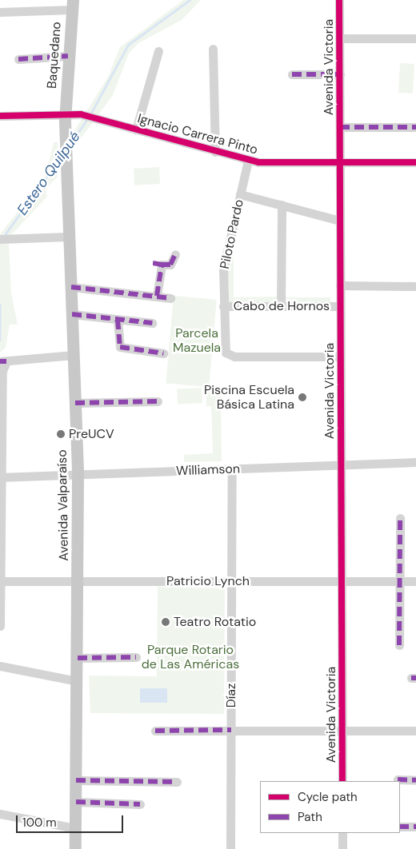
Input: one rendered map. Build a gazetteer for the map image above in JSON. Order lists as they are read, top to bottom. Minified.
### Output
{"streets":{"main road":["Baquedano","Avenida Valparaíso"],"street":["Avenida Victoria","Ignacio Carrera Pinto","Piloto Pardo","Cabo de Hornos","Williamson","Patricio Lynch","Díaz"]},"crossings":[["Baquedano","Ignacio Carrera Pinto"],["Baquedano","Avenida Valparaíso"],["Avenida Victoria","Ignacio Carrera Pinto"],["Avenida Victoria","Piloto Pardo"],["Avenida Victoria","Cabo de Hornos"],["Avenida Victoria","Williamson"],["Avenida Victoria","Patricio Lynch"],["Ignacio Carrera Pinto","Piloto Pardo"],["Ignacio Carrera Pinto","Avenida Valparaíso"],["Piloto Pardo","Cabo de Hornos"],["Williamson","Avenida Valparaíso"],["Williamson","Díaz"],["Avenida Valparaíso","Patricio Lynch"],["Patricio Lynch","Díaz"]],"water":["Estero Quilpué"],"parks":["Parcela Mazuela","Parque Rotario de Las Américas"],"places":["Piscina Escuela Básica Latina","PreUCV","Teatro Rotatio"],"legend":["Cycle path","Path"],"scale_bar":"100 m"}
